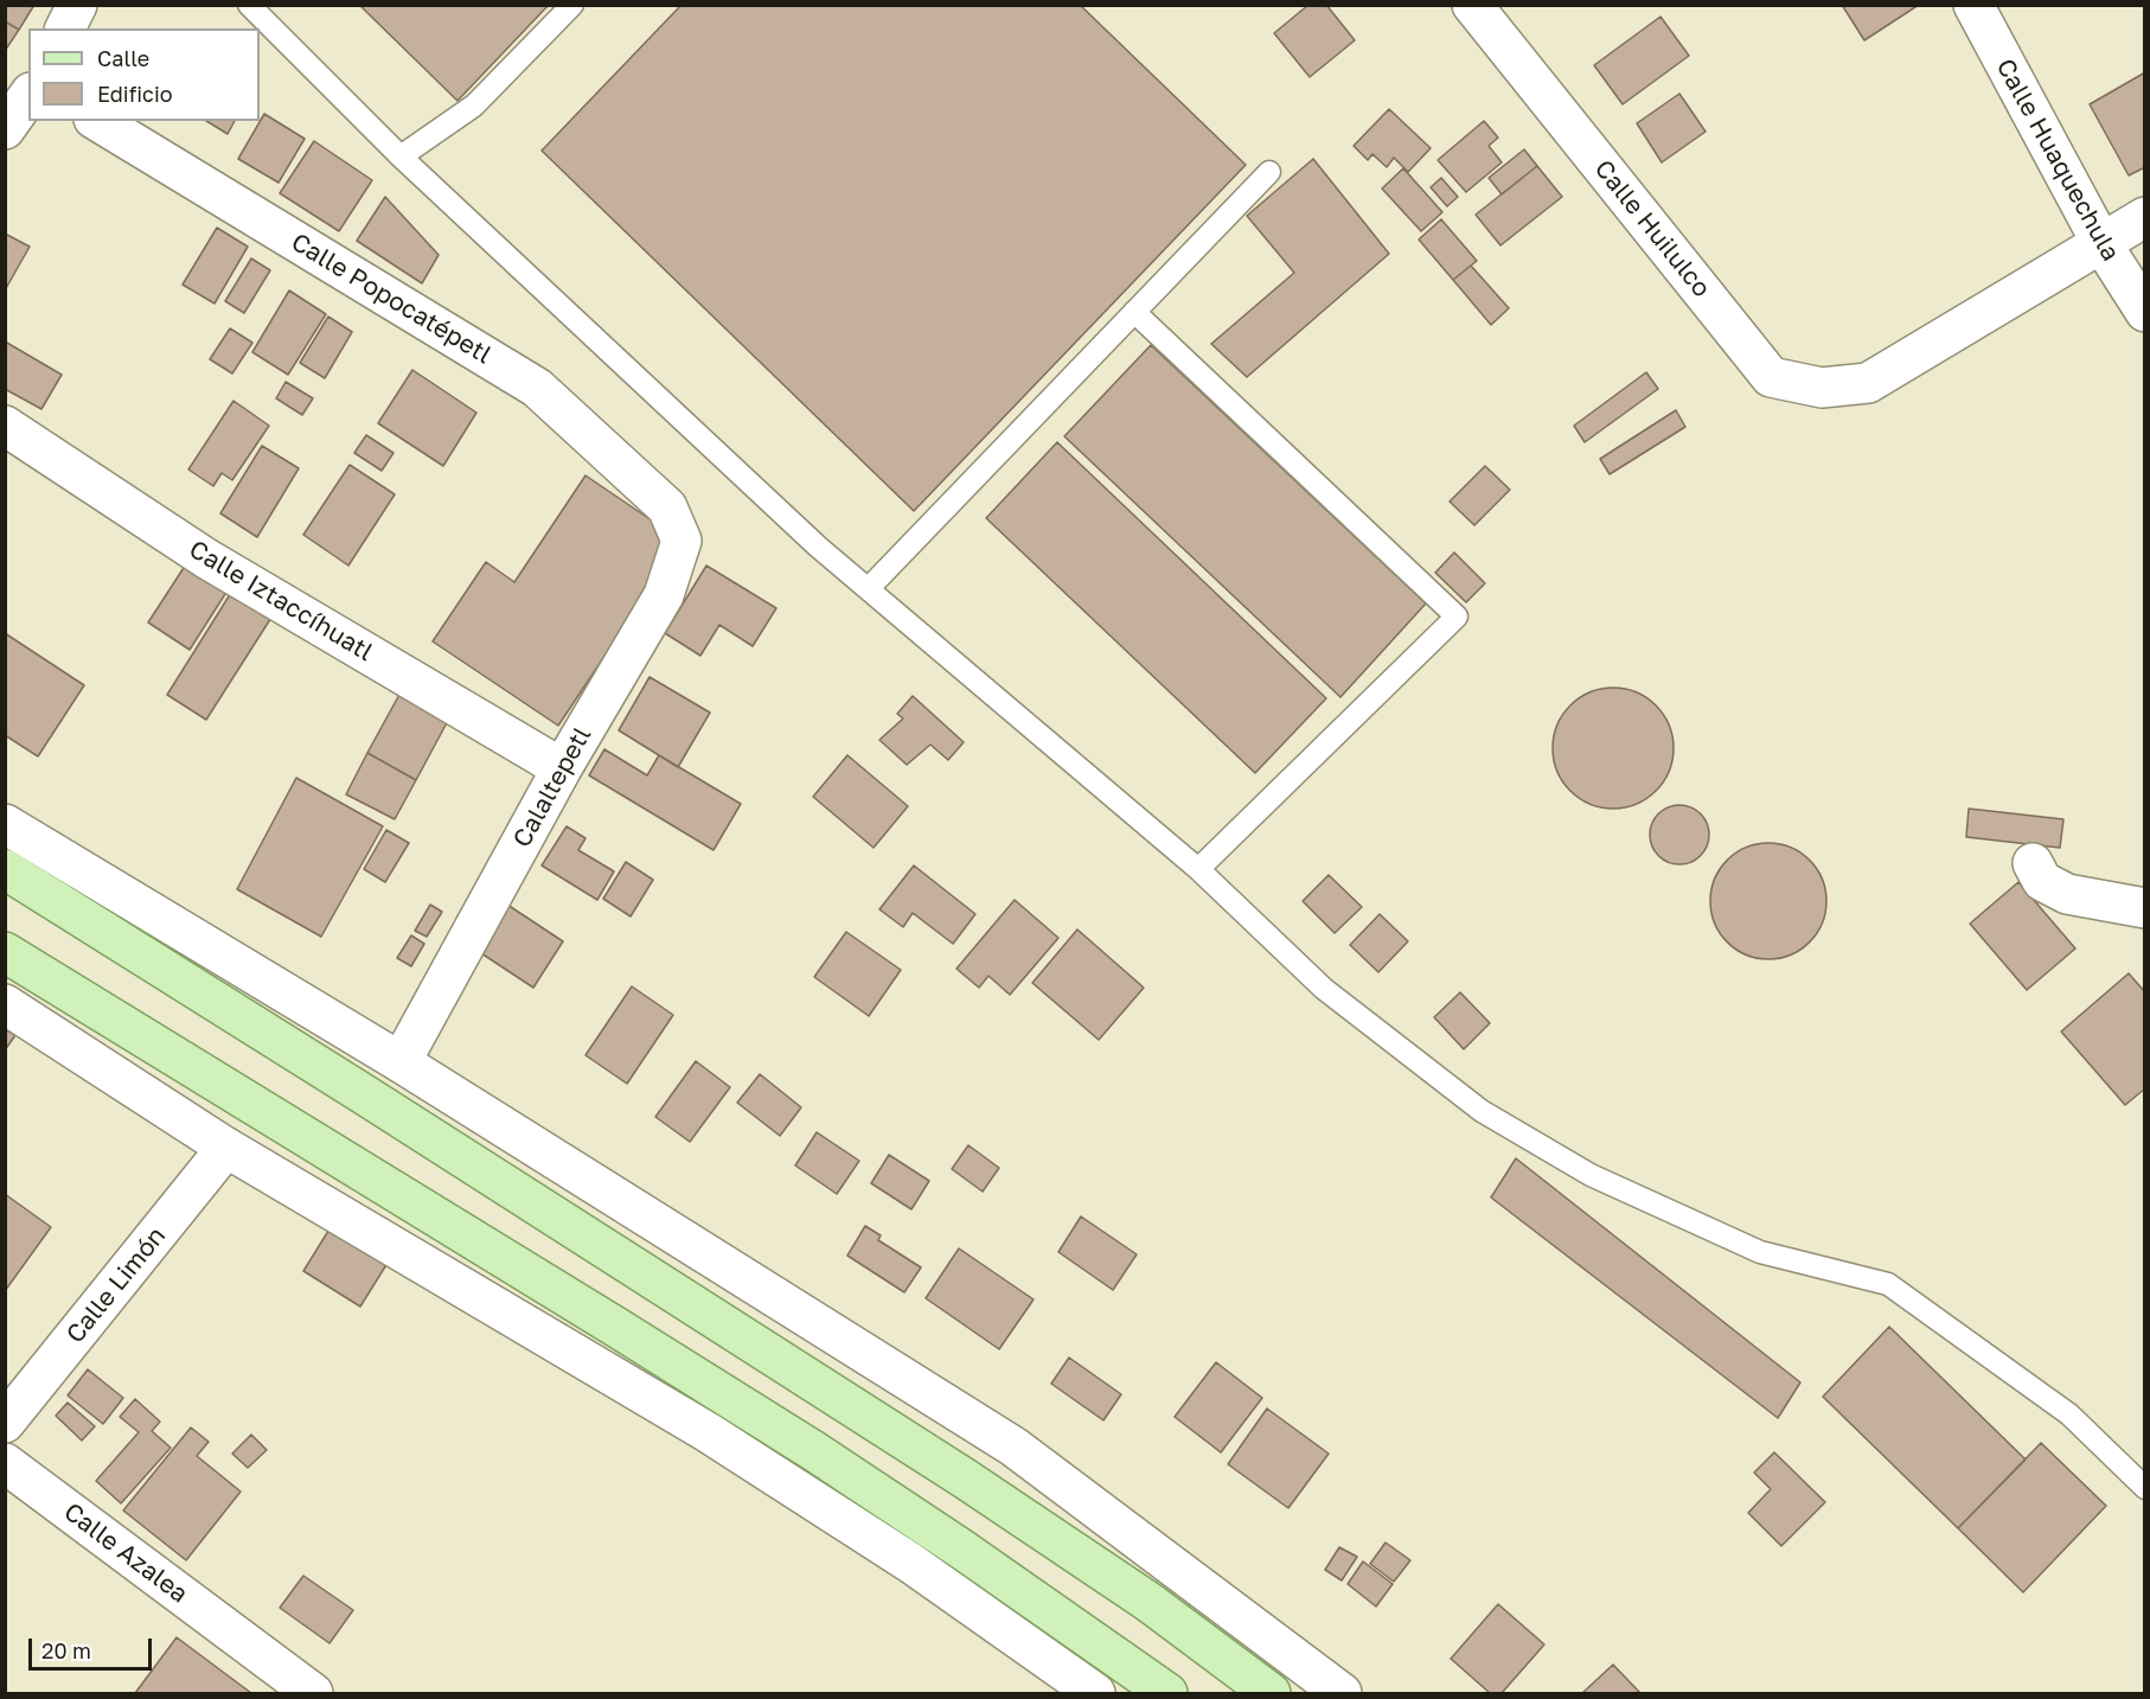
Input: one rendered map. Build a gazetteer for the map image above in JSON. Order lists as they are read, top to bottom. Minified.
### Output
{"streets":{"street":["Calle Huaquechula","Calle Huilulco","Calle Popocatépetl","Calle Iztaccíhuatl","Calaltepetl","Calle Limón","Calle Azalea"]},"crossings":[["Calle Huaquechula","Calle Huilulco"],["Calle Popocatépetl","Calaltepetl"],["Calle Iztaccíhuatl","Calaltepetl"]],"legend":["Calle","Edificio"],"scale_bar":"20 m"}
